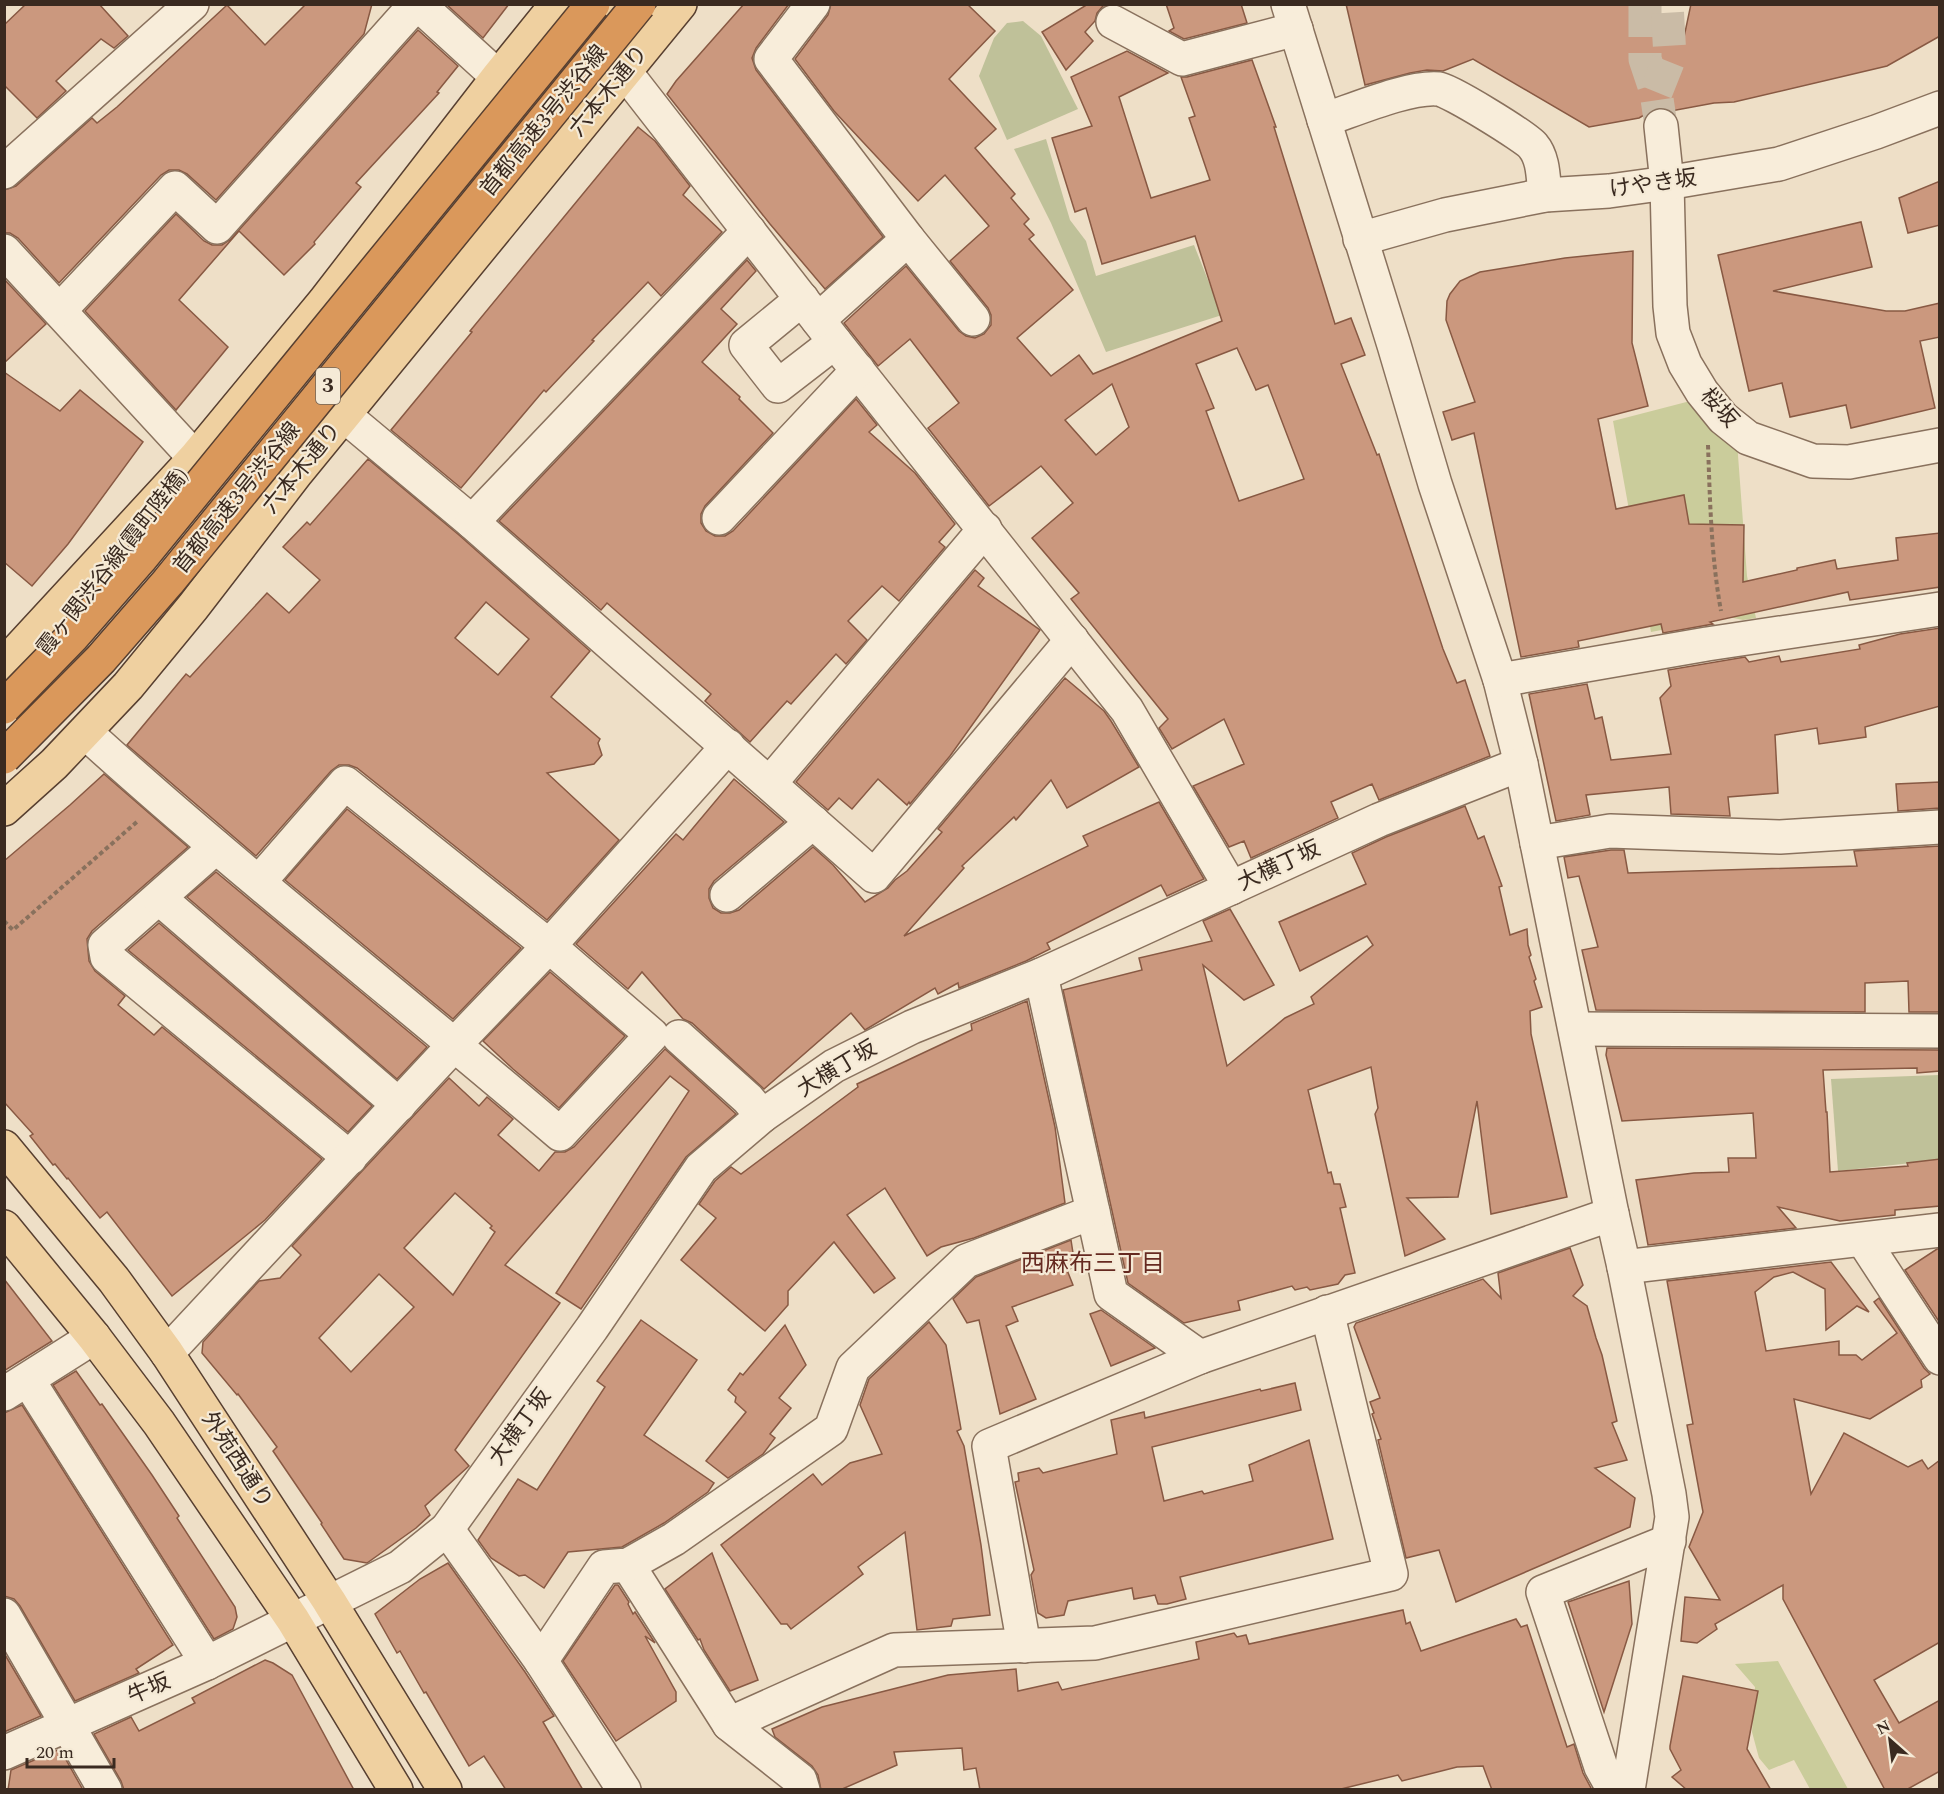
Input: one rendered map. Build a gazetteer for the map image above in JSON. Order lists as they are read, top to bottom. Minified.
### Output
{"streets":{"highway":["首都高速3号渋谷線","3"],"main road":["六本木通り","霞ヶ関渋谷線(霞町陸橋)","外苑西通り"],"street":["けやき坂","桜坂","大横丁坂","牛坂"]},"crossings":[["けやき坂","桜坂"],["大横丁坂","外苑西通り"],["大横丁坂","牛坂"],["外苑西通り","牛坂"]],"districts":["西麻布三丁目"],"scale_bar":"20 m","north":"top left"}
